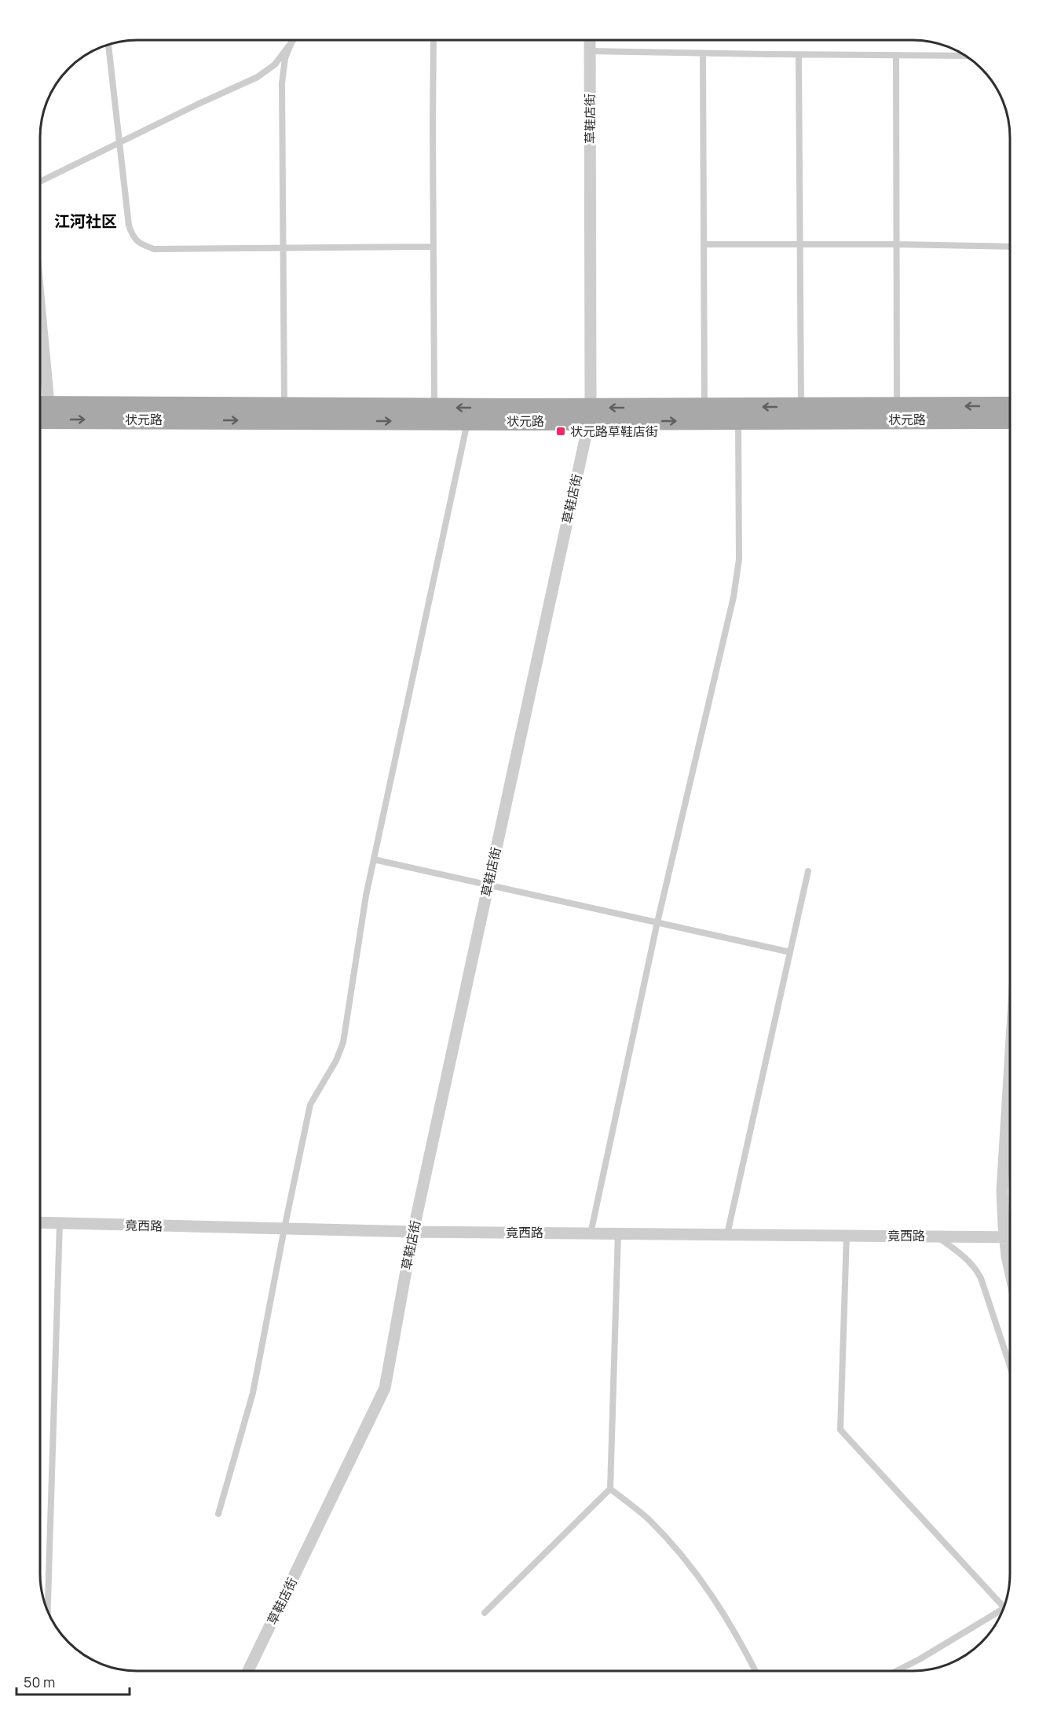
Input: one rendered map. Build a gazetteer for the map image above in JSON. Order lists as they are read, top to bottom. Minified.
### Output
{"streets":{"main road":["状元路"],"street":["草鞋店街","竟西路"]},"crossings":[["草鞋店街","状元路"],["草鞋店街","竟西路"]],"districts":["江河社区"],"places":{"transit":["状元路草鞋店街"]},"scale_bar":"50 m"}
